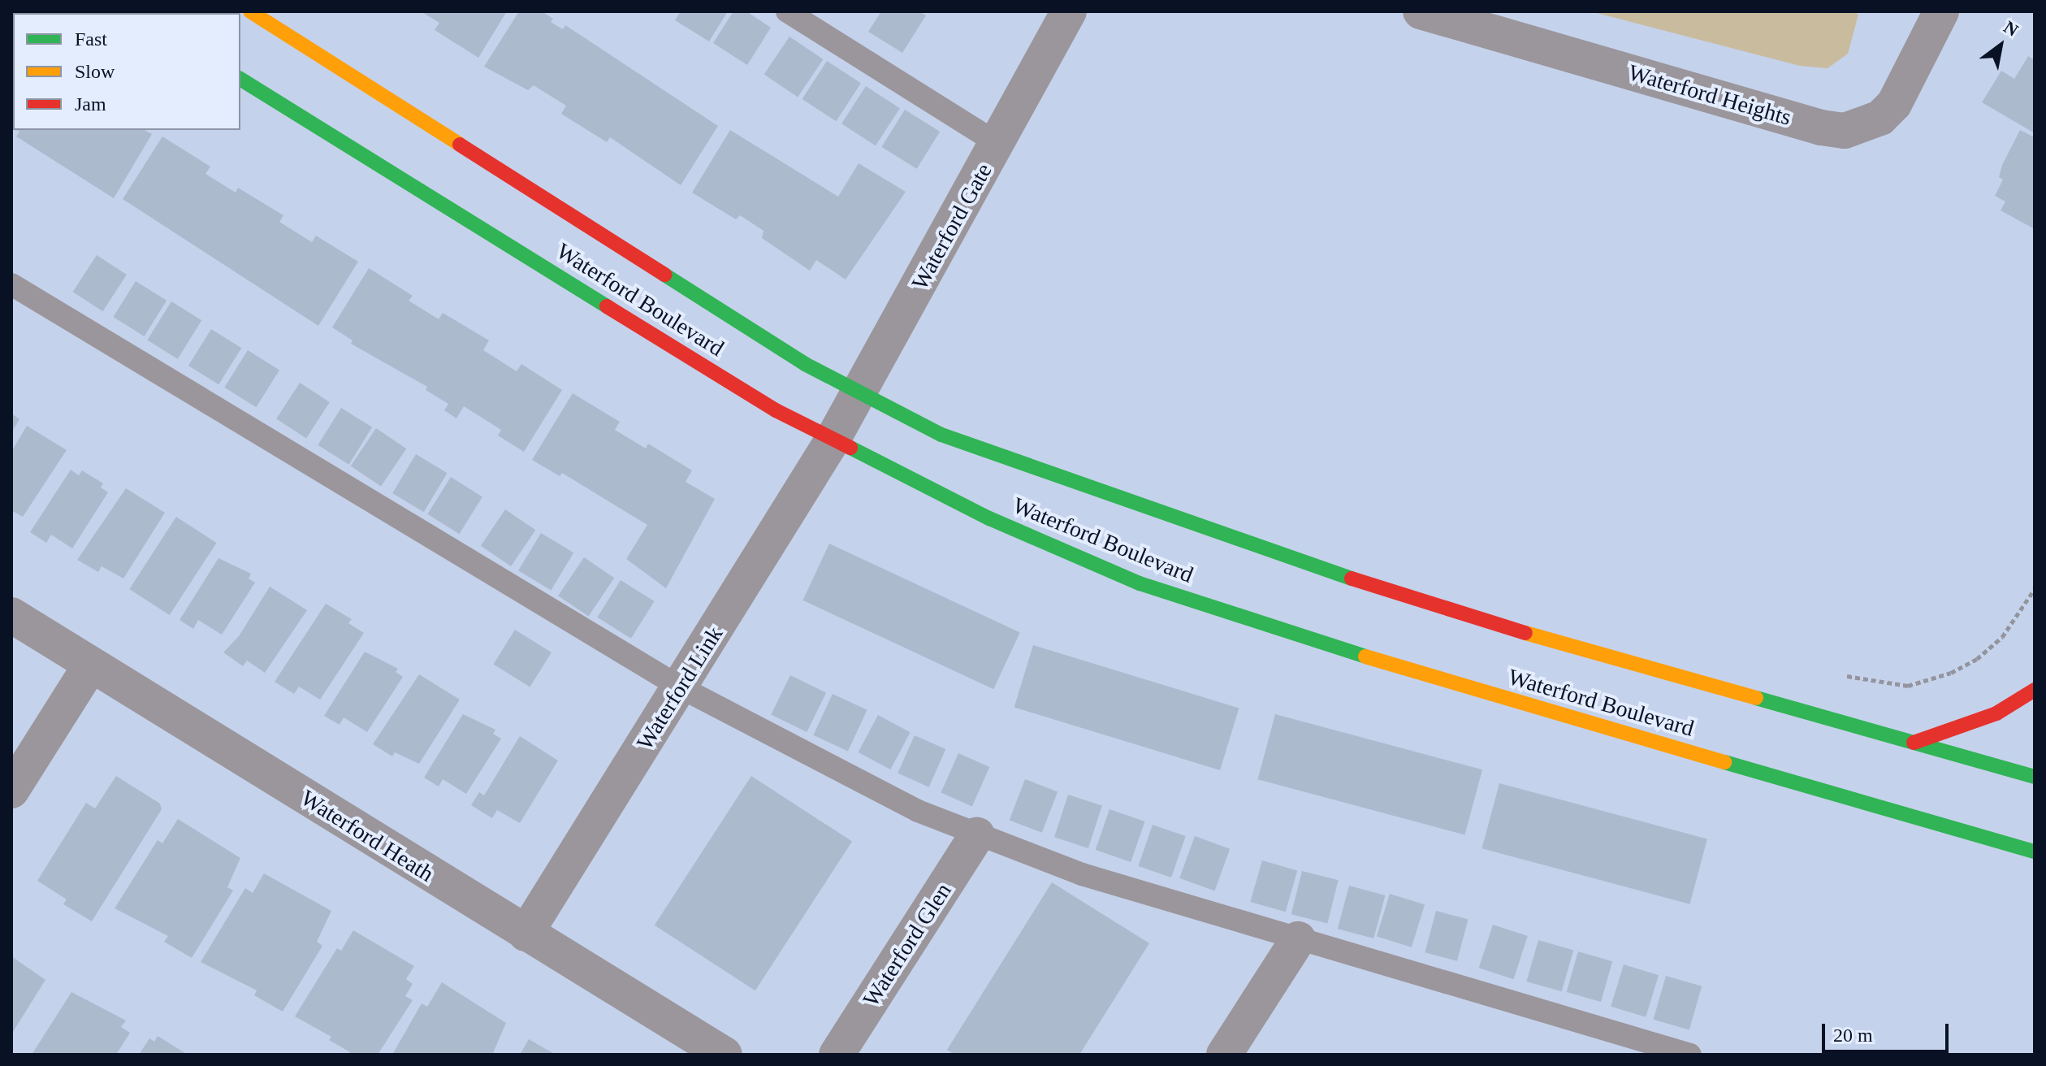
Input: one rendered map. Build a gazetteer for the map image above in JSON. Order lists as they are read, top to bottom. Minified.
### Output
{"streets":{"street":["Waterford Heights","Waterford Gate","Waterford Boulevard","Waterford Link","Waterford Heath","Waterford Glen"]},"crossings":[["Waterford Gate","Waterford Boulevard"],["Waterford Gate","Waterford Link"],["Waterford Boulevard","Waterford Link"],["Waterford Link","Waterford Heath"]],"legend":["Fast","Slow","Jam"],"scale_bar":"20 m","north":"top right"}
